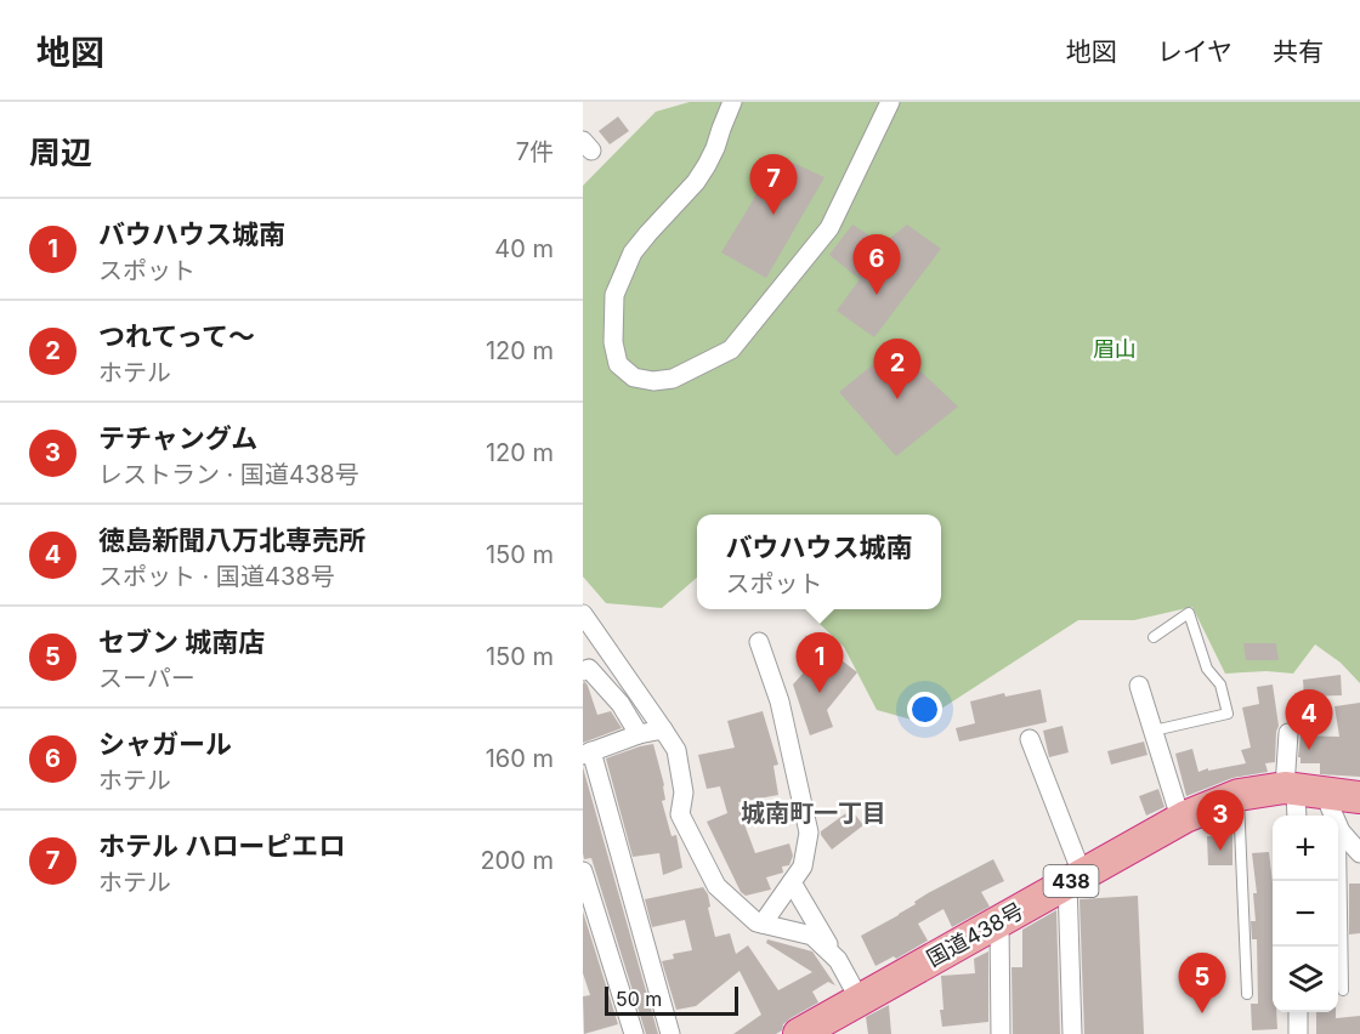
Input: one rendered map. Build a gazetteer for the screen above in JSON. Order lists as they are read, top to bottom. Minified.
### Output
{"streets":{"highway":["438","国道438号"]},"districts":["城南町一丁目"],"parks":["眉山"],"scale_bar":"50 m","page":{"header":"地図","nav":["地図","レイヤ","共有"],"heading":["周辺","7件"],"pins":["7","6","2","1","4","3","5"],"list":[{"mark":"1","name":"バウハウス城南","note":"スポット","value":"40 m"},{"mark":"2","name":"つれてって～","note":"ホテル","value":"120 m"},{"mark":"3","name":"テチャングム","note":"レストラン · 国道438号","value":"120 m"},{"mark":"4","name":"徳島新聞八万北専売所","note":"スポット · 国道438号","value":"150 m"},{"mark":"5","name":"セブン 城南店","note":"スーパー","value":"150 m"},{"mark":"6","name":"シャガール","note":"ホテル","value":"160 m"},{"mark":"7","name":"ホテル ハローピエロ","note":"ホテル","value":"200 m"}],"popup":["バウハウス城南","スポット"],"map_buttons":["+","−"],"scale":"50 m"}}
